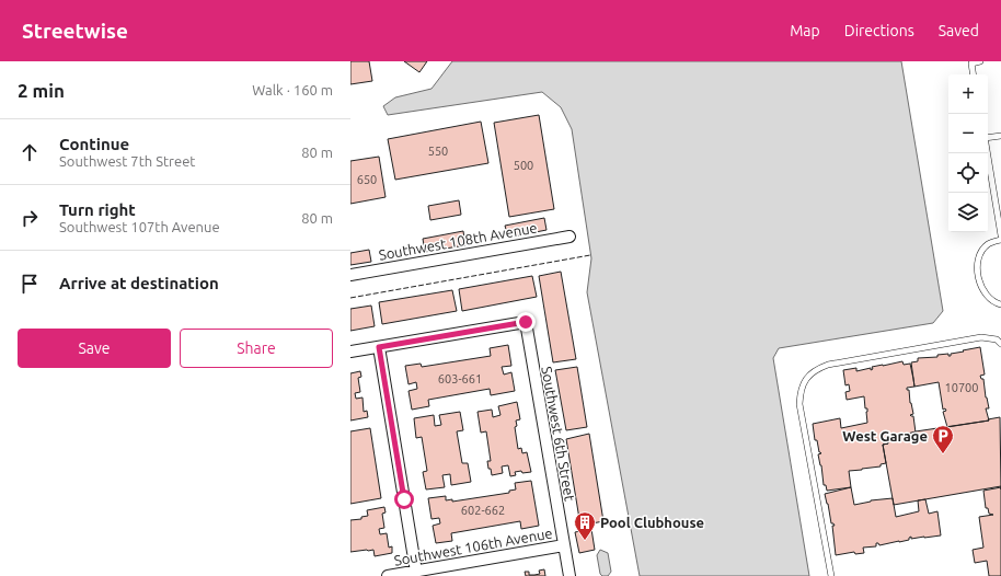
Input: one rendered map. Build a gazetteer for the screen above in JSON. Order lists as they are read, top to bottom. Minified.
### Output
{"streets":{"street":["Southwest 108th Avenue","Southwest 6th Street","Southwest 106th Avenue"]},"crossings":[["Southwest 6th Street","Southwest 106th Avenue"]],"places":{"parking":["West Garage"],"building":["Pool Clubhouse"]},"house_numbers":["550","500","650","603-661","10700","602-662"],"page":{"header":"Streetwise","nav":["Map","Directions","Saved"],"heading":["2 min","Walk · 160 m"],"map_buttons":["+","−"],"list":[["Continue","Southwest 7th Street","80 m"],["Turn right","Southwest 107th Avenue","80 m"],"Arrive at destination"],"buttons":["Save","Share"]}}
